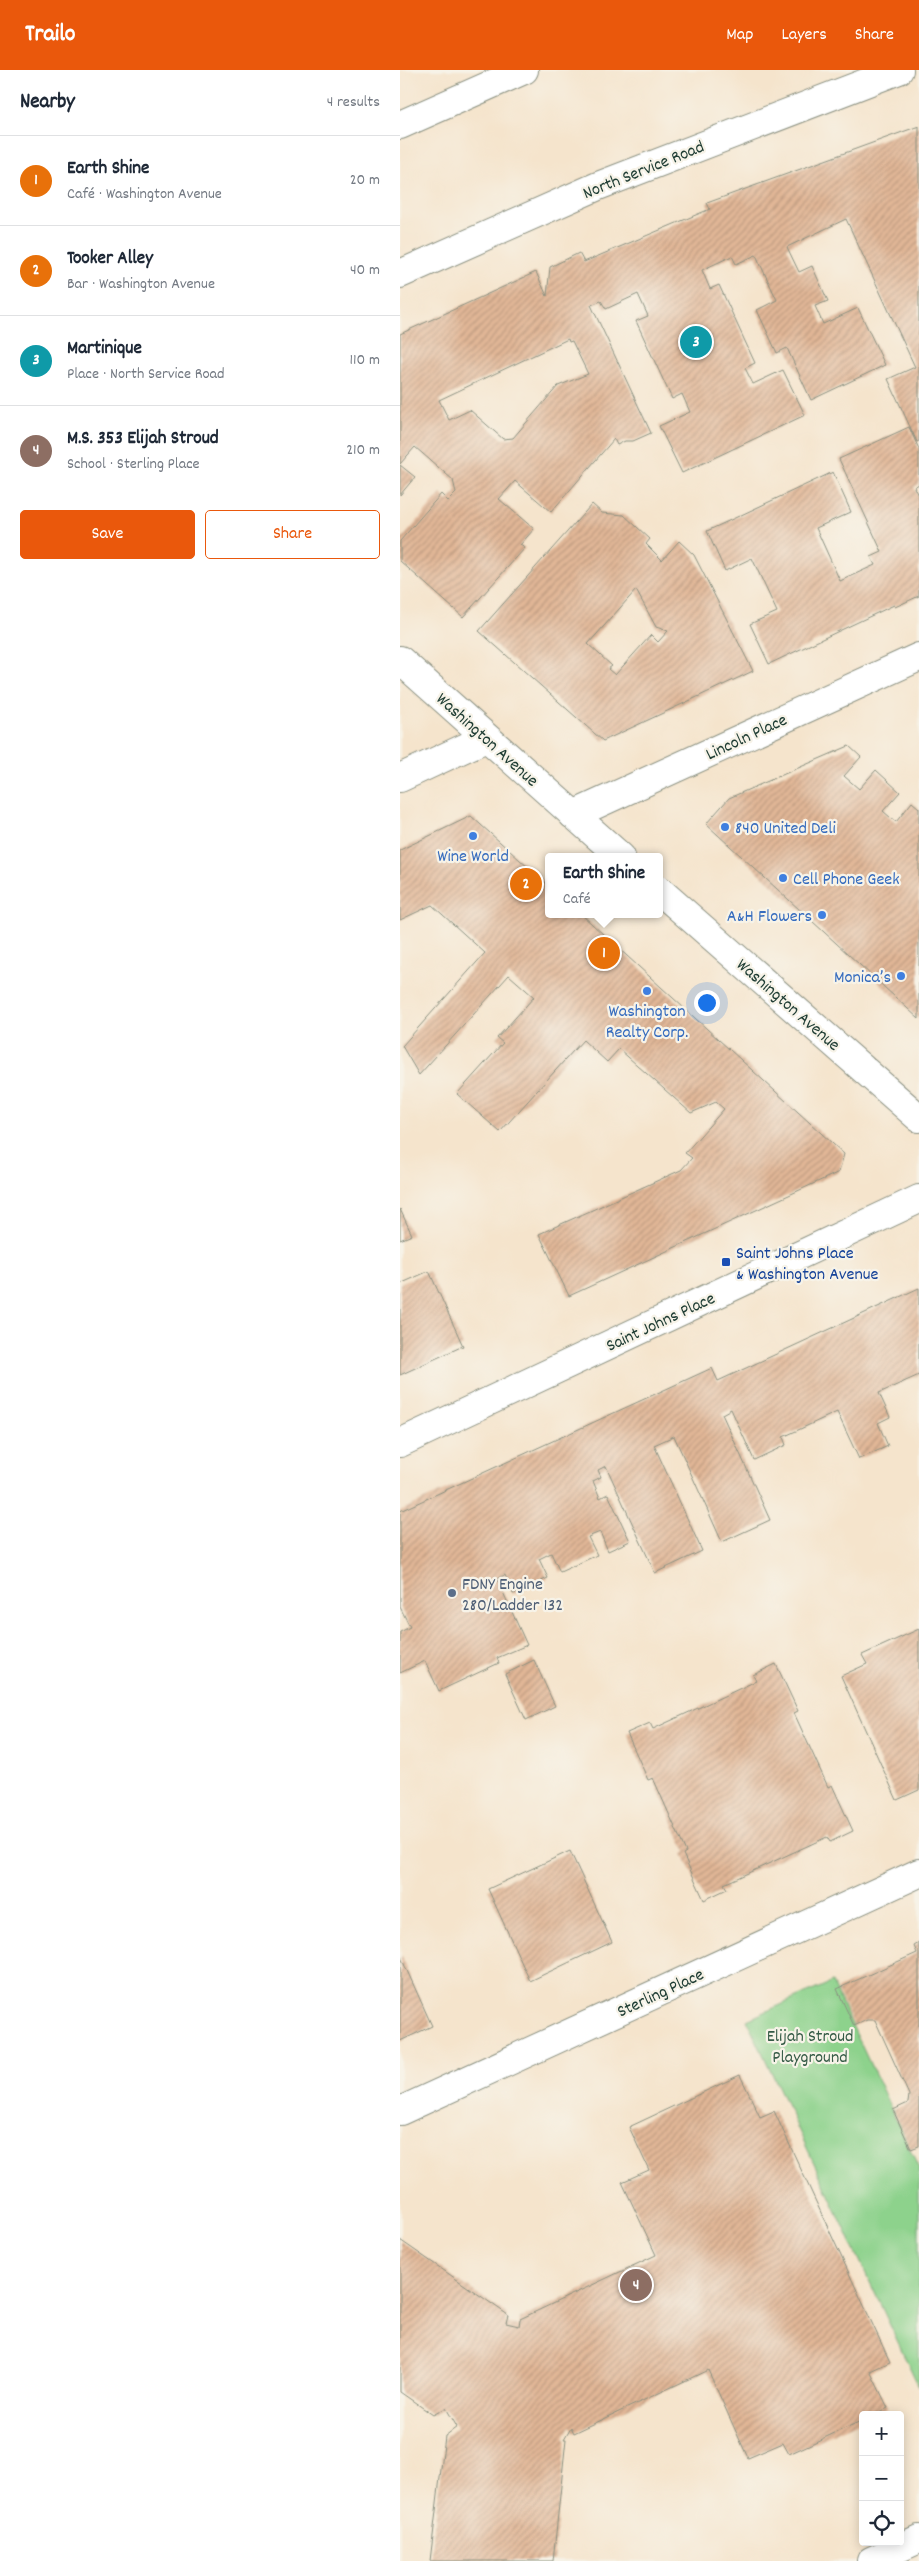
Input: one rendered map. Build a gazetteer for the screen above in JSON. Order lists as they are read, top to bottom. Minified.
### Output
{"streets":{"street":["North Service Road","Lincoln Place","Washington Avenue","Saint Johns Place","Sterling Place"]},"crossings":[["Lincoln Place","Washington Avenue"]],"parks":["Elijah Stroud Playground"],"places":{"other":["840 United Deli","Wine World","Cell Phone Geek","A&H Flowers","Monica’s","Washington Realty Corp.","FDNY Engine 280/Ladder 132"],"transit":["Saint Johns Place & Washington Avenue"]},"page":{"header":"Trailo","nav":["Map","Layers","Share"],"heading":["Nearby","4 results"],"list":[{"mark":"1","name":"Earth Shine","note":"Café · Washington Avenue","value":"20 m"},{"mark":"2","name":"Tooker Alley","note":"Bar · Washington Avenue","value":"40 m"},{"mark":"3","name":"Martinique","note":"Place · North Service Road","value":"110 m"},{"mark":"4","name":"M.S. 353 Elijah Stroud","note":"School · Sterling Place","value":"210 m"}],"pins":["3","2","1","4"],"buttons":["Save","Share"],"popup":["Earth Shine","Café"],"map_buttons":["+","−"]}}
